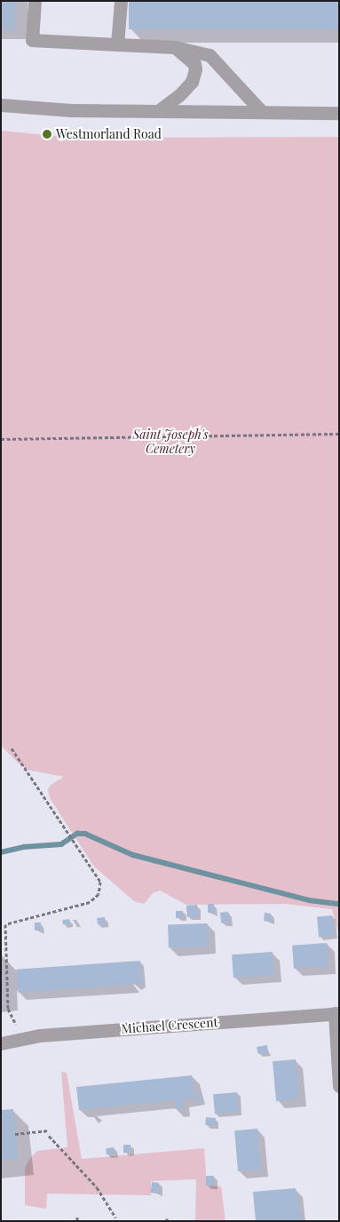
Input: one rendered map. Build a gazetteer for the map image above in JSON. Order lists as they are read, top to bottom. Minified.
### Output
{"streets":{"street":["Michael Crescent"]},"parks":["Saint Joseph's Cemetery"],"places":["Westmorland Road"]}
